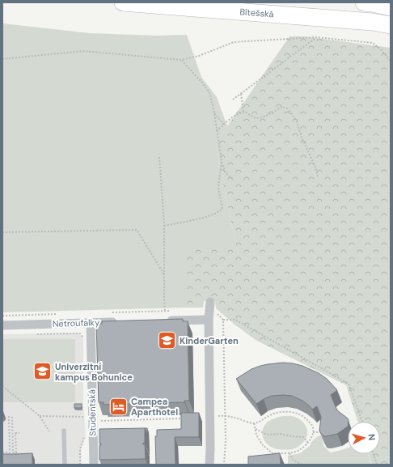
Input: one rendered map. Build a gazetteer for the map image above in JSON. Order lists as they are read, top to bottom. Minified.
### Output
{"streets":{"highway":["Bítešská"],"street":["Netroufalky","Studentská"]},"crossings":[["Netroufalky","Studentská"]],"places":{"school or university":["KinderGarten","Univerzitní kampus Bohunice"],"hotel":["Campea Aparthotel"]},"north":"right"}
